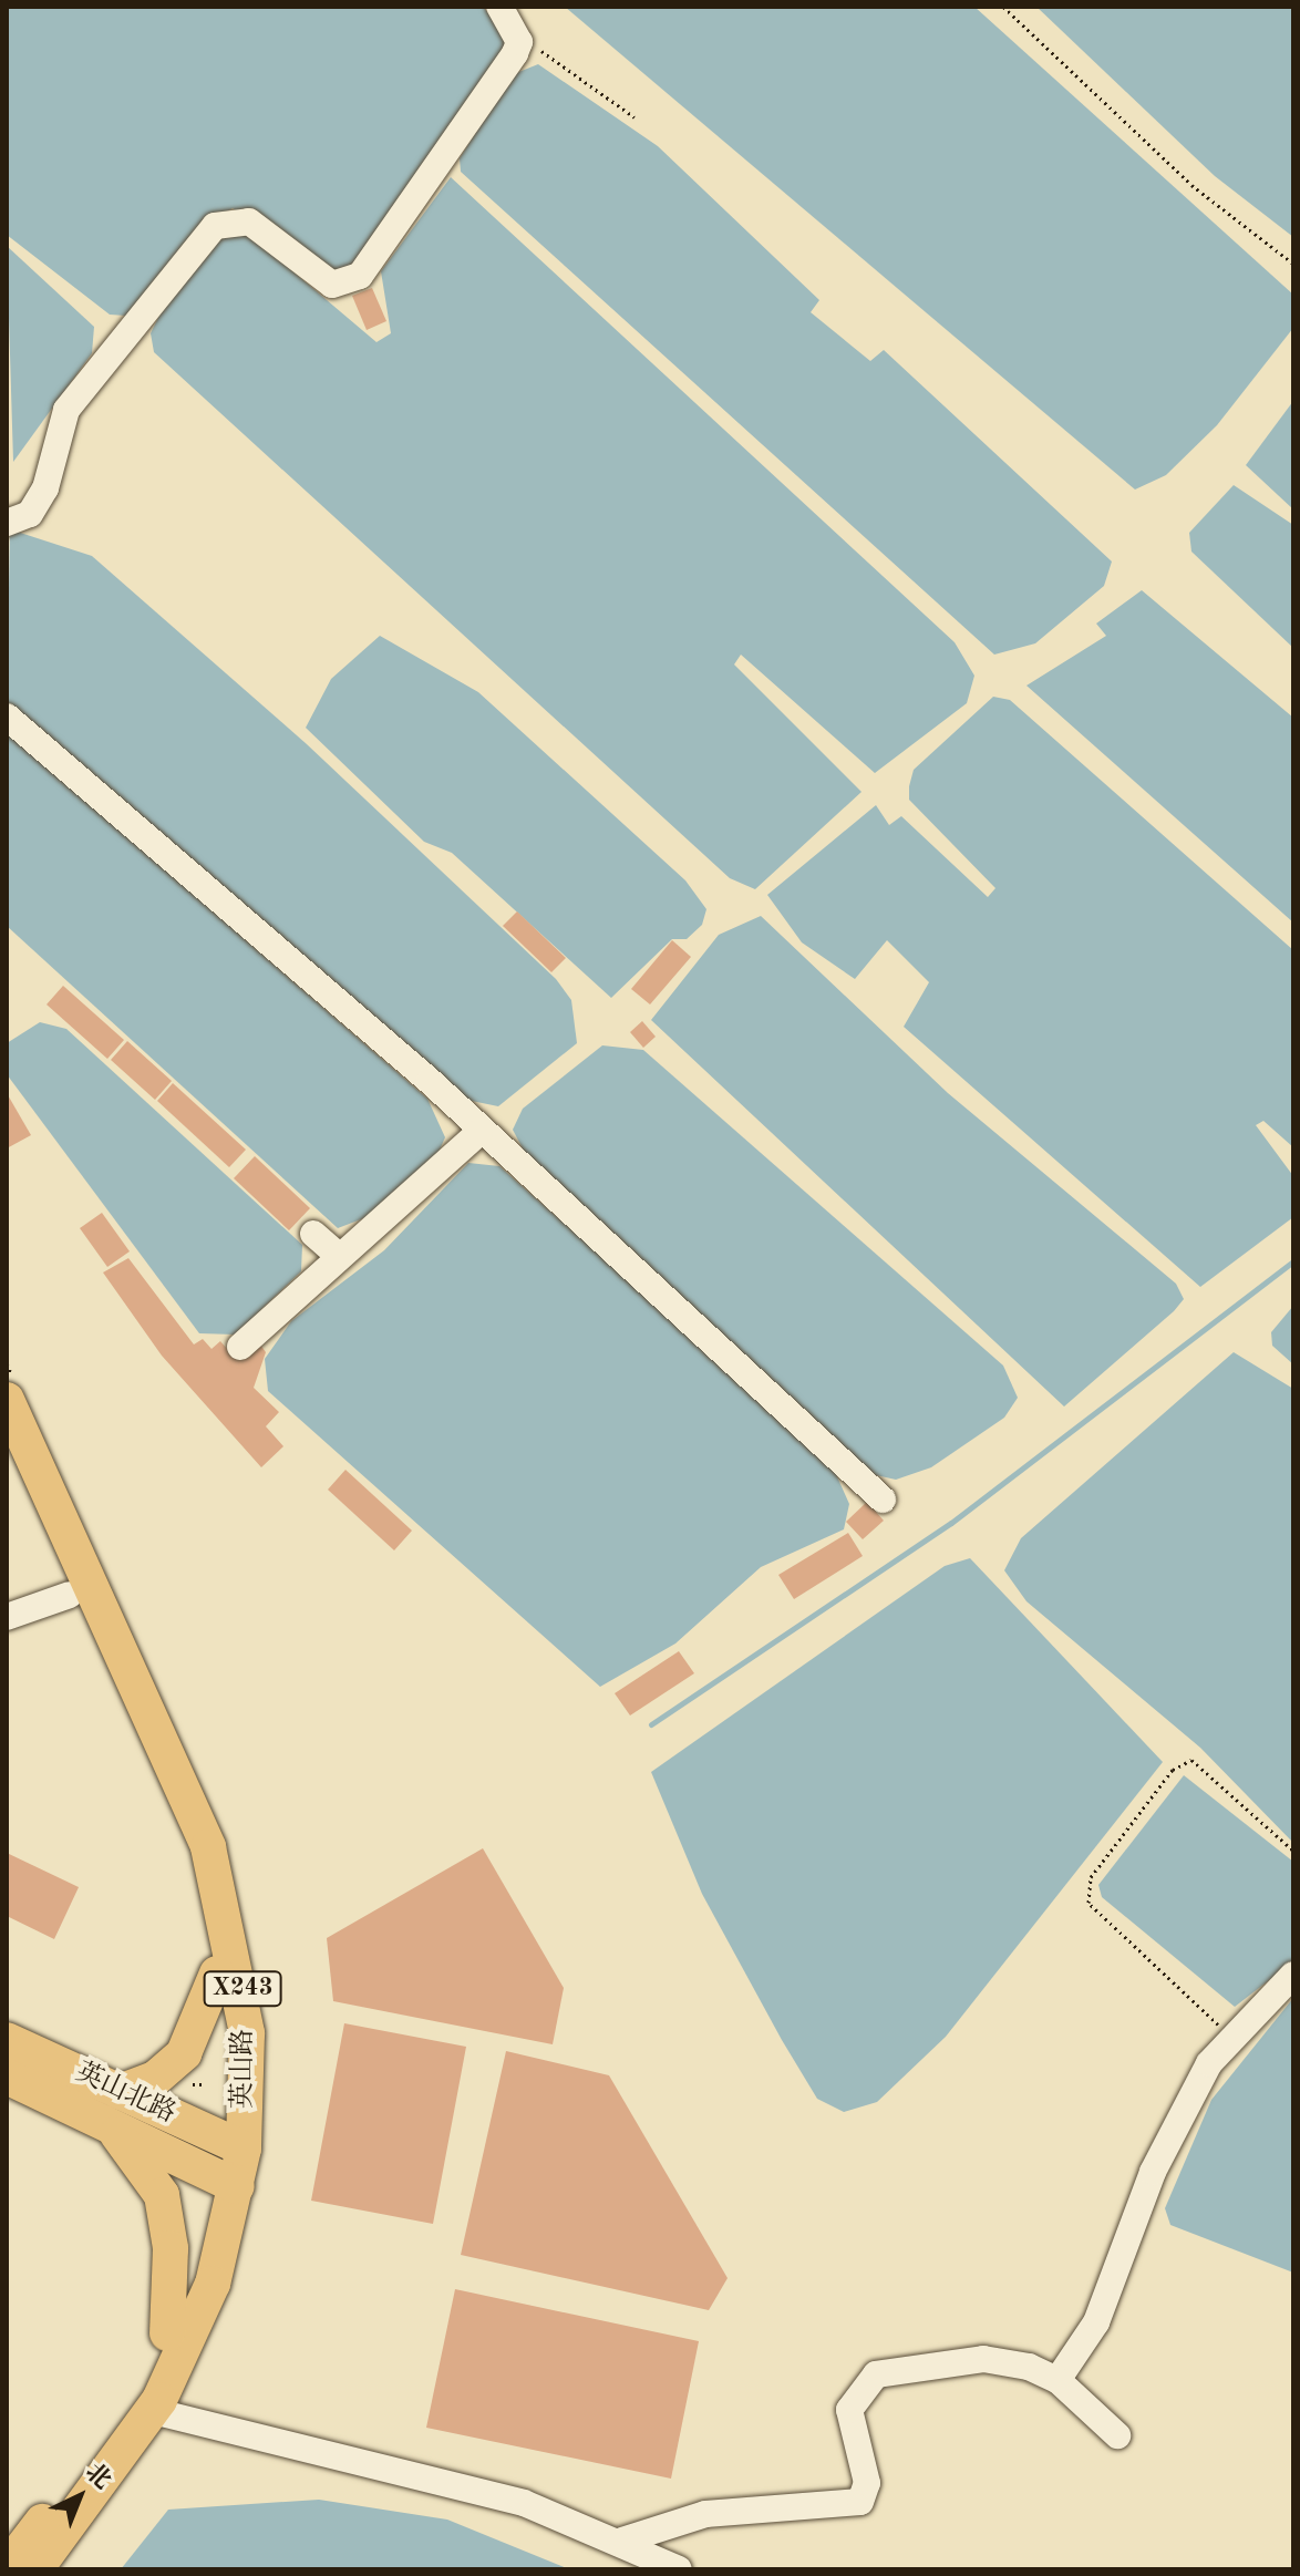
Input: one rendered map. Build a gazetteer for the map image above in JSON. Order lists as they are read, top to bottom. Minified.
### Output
{"streets":{"main road":["X243","英山路","英山北路"]},"crossings":[["英山路","英山北路"]],"north":"top right"}
